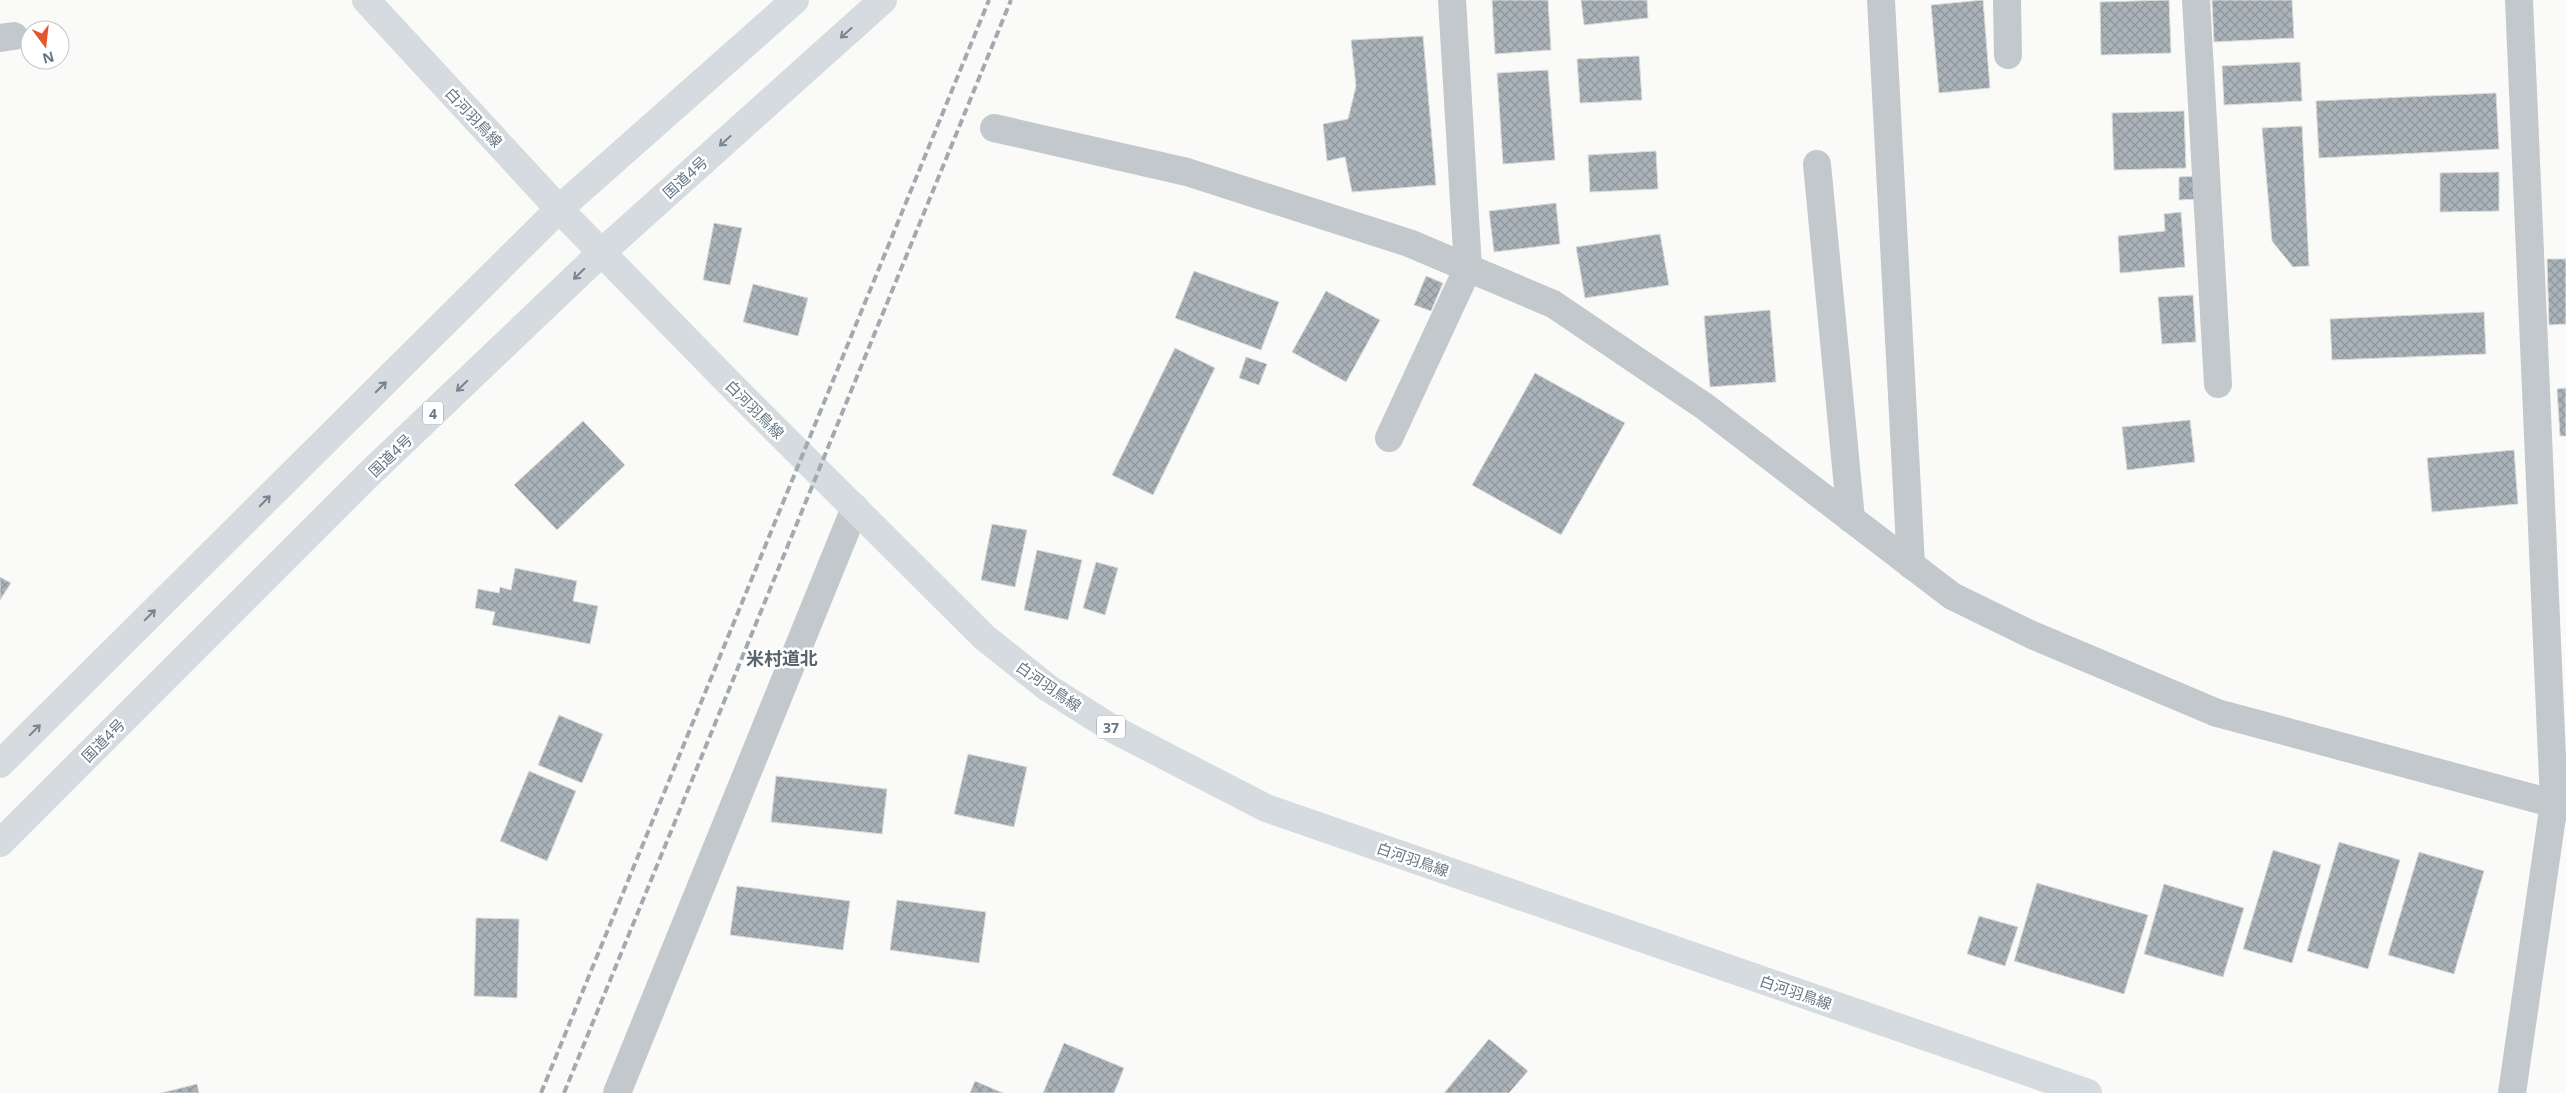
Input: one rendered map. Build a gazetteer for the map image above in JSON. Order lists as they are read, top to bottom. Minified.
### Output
{"streets":{"main road":["白河羽鳥線","国道4号","4","37"]},"crossings":[["白河羽鳥線","国道4号"]],"districts":["米村道北"],"north":"bottom"}
